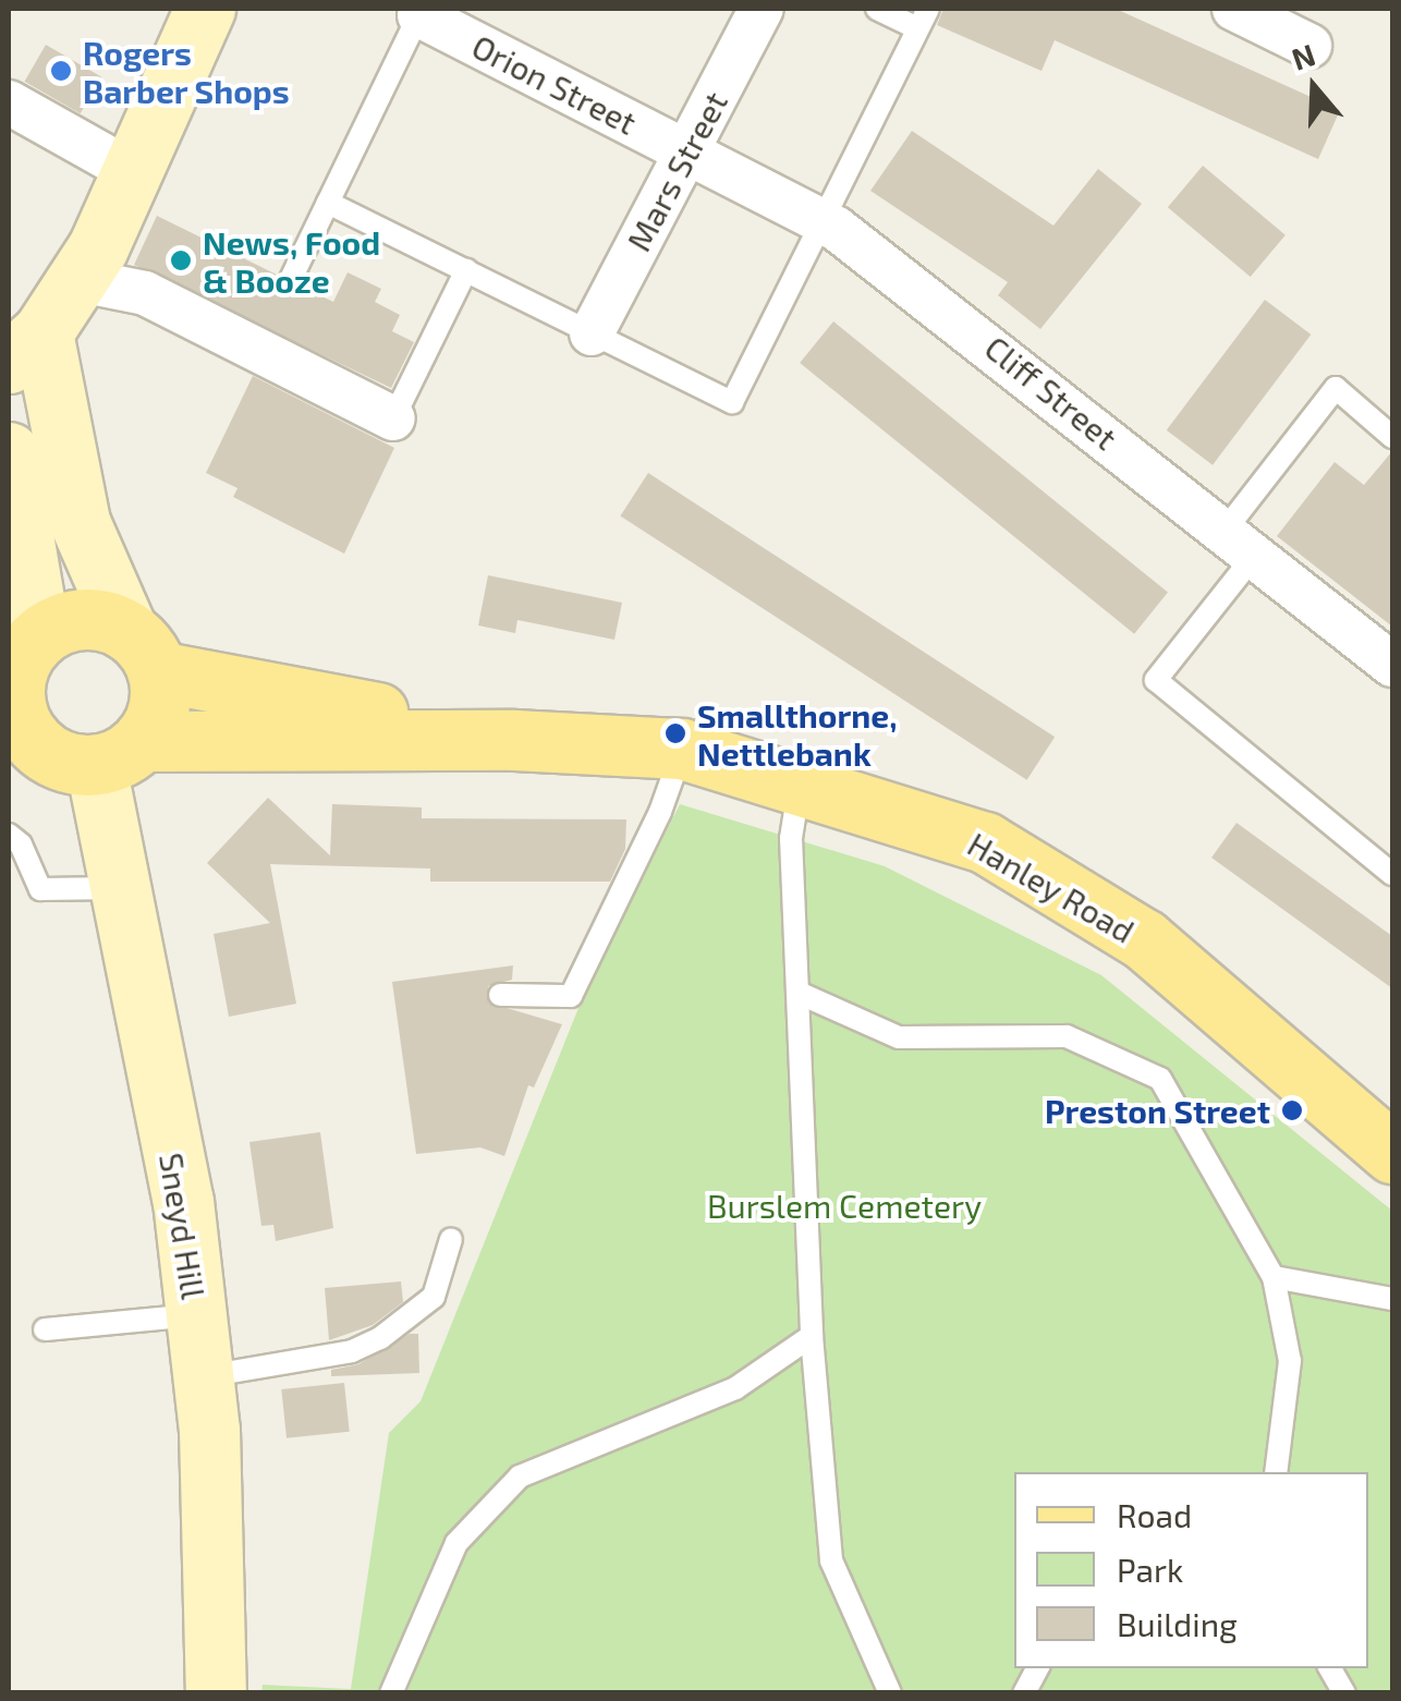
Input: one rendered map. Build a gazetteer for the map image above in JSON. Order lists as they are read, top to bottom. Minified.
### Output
{"streets":{"main road":["Hanley Road"],"street":["Orion Street","Mars Street","Cliff Street","Sneyd Hill"]},"crossings":[["Orion Street","Mars Street"],["Orion Street","Cliff Street"],["Mars Street","Cliff Street"],["Hanley Road","Sneyd Hill"]],"parks":["Burslem Cemetery"],"places":["Rogers Barber Shops","News, Food & Booze","Smallthorne, Nettlebank","Preston Street"],"legend":["Road","Park","Building"],"north":"top"}
